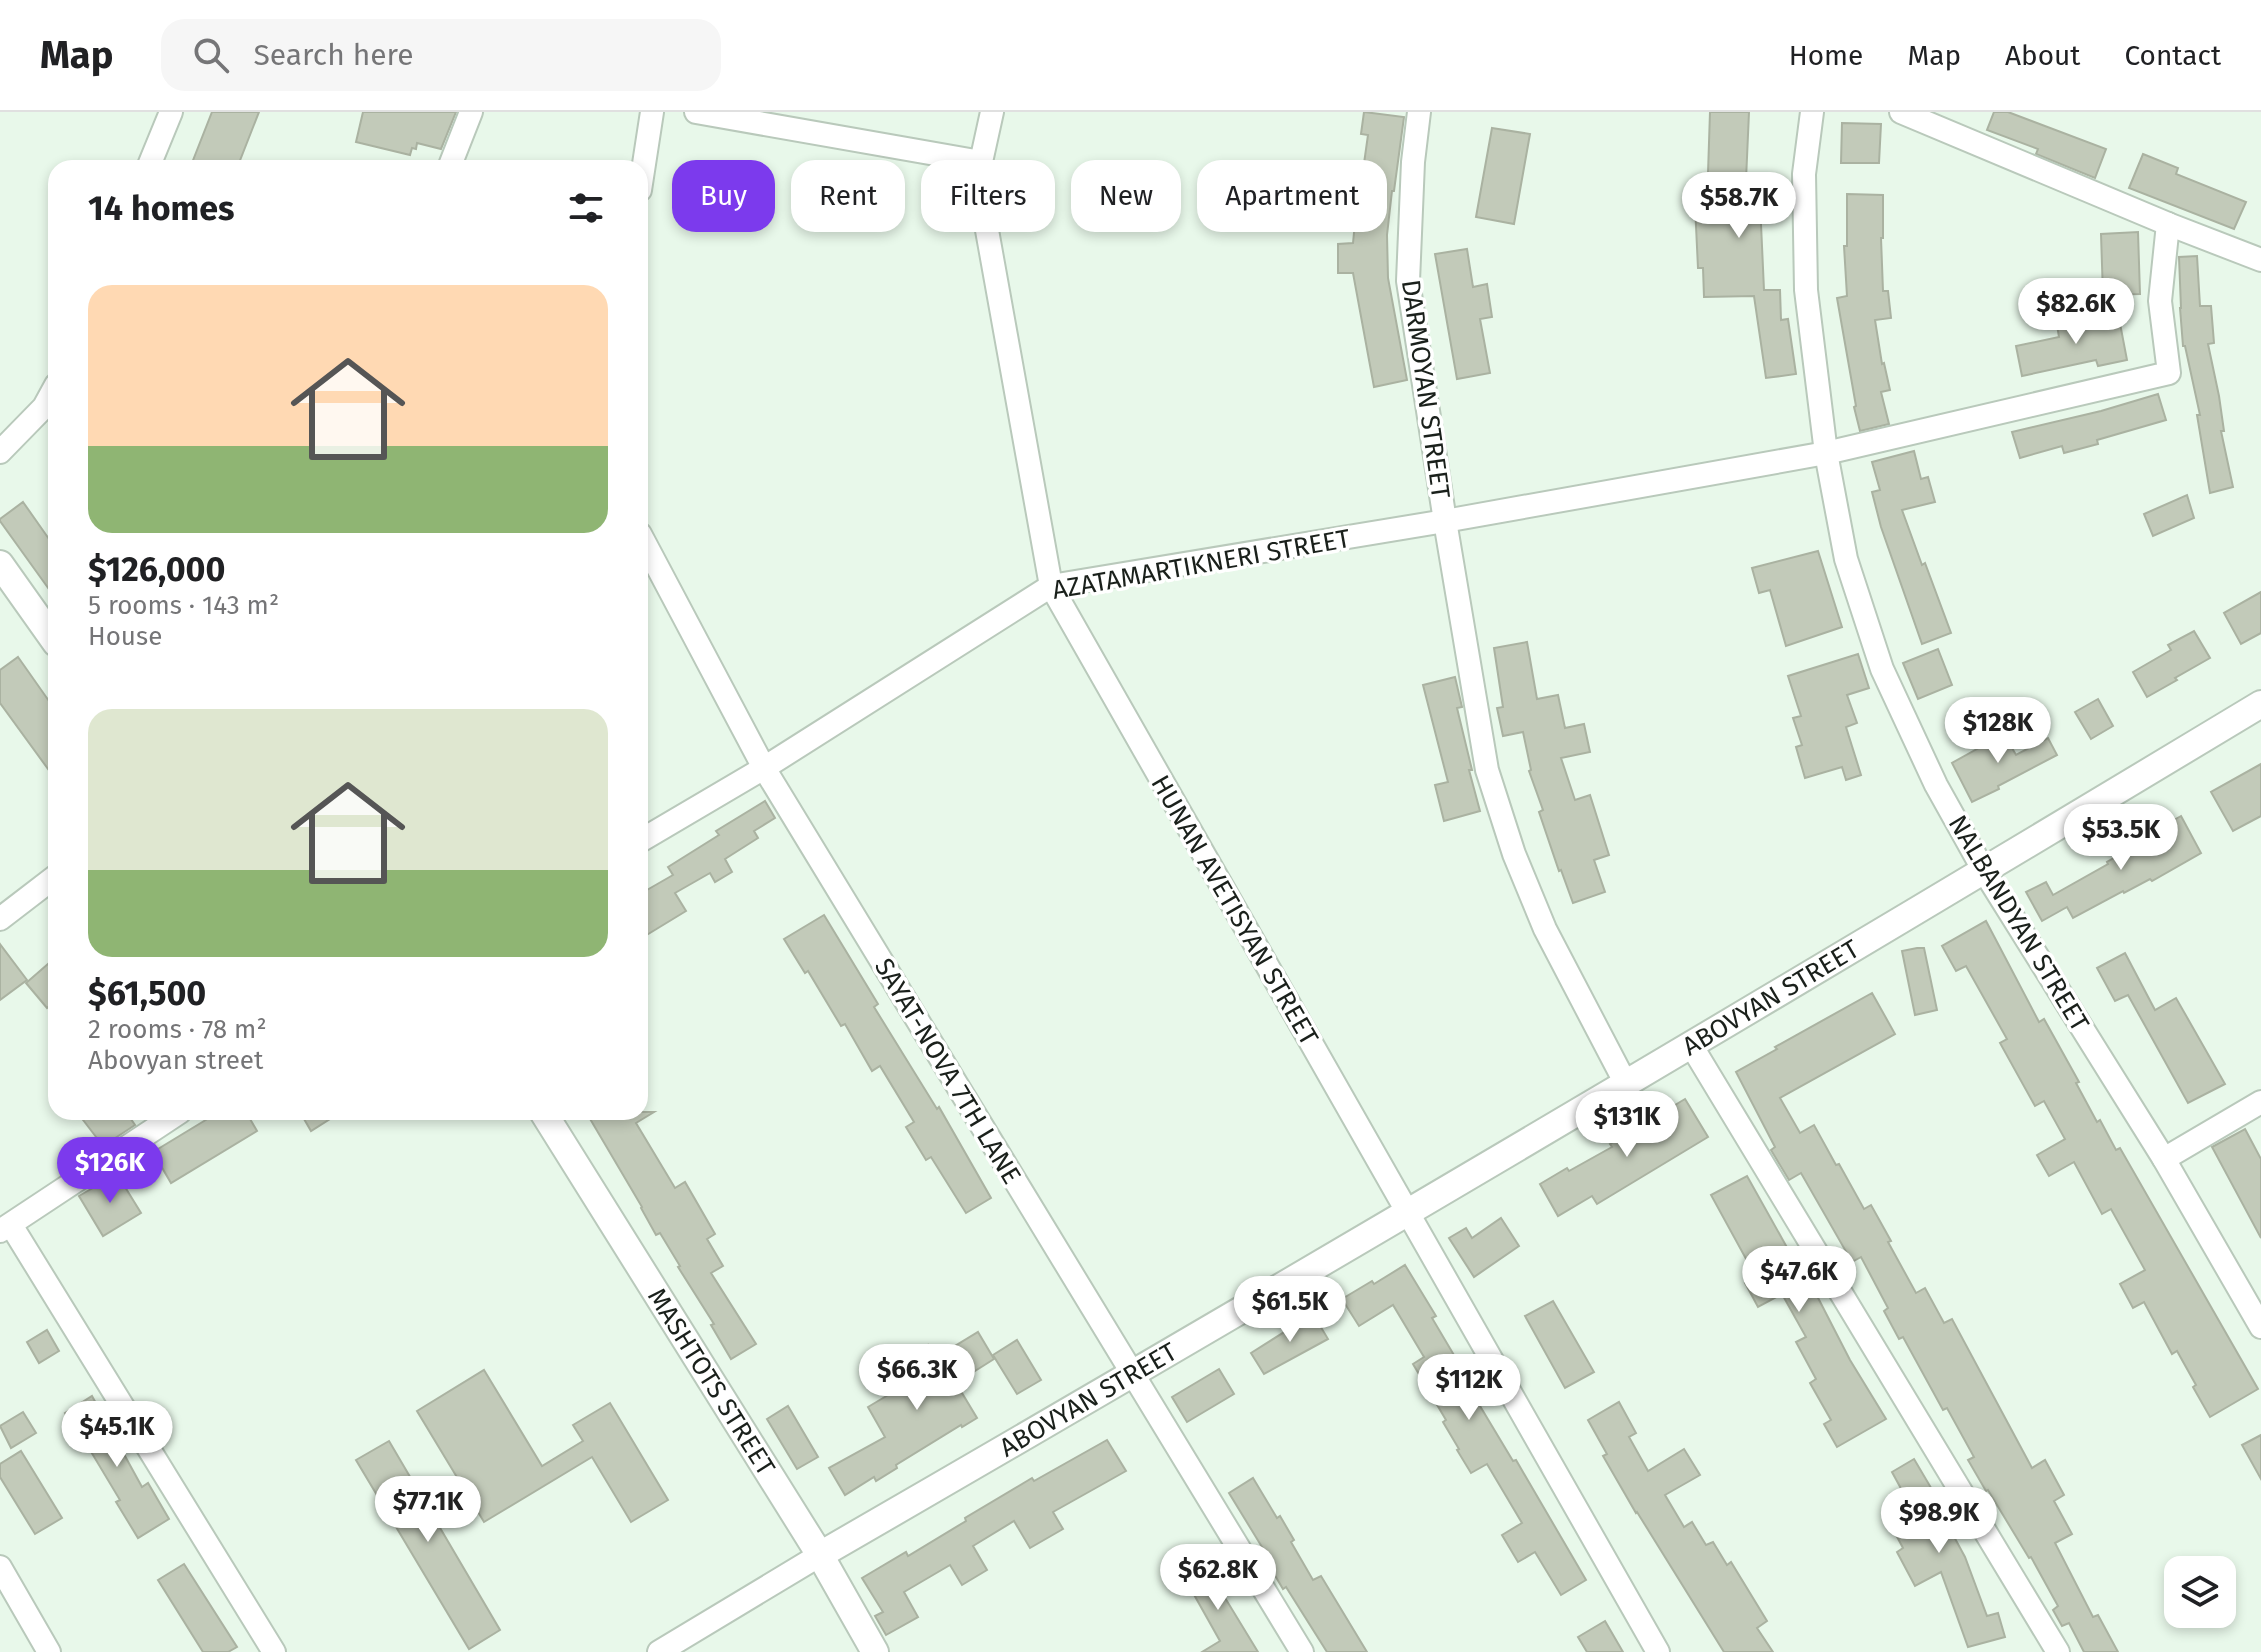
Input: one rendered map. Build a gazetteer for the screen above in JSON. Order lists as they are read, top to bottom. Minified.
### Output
{"streets":{"main road":["ABOVYAN STREET","MASHTOTS STREET"],"street":["DARMOYAN STREET","AZATAMARTIKNERI STREET","HUNAN AVETISYAN STREET","NALBANDYAN STREET","SAYAT-NOVA 7TH LANE"]},"crossings":[["DARMOYAN STREET","AZATAMARTIKNERI STREET"],["DARMOYAN STREET","ABOVYAN STREET"],["AZATAMARTIKNERI STREET","HUNAN AVETISYAN STREET"],["AZATAMARTIKNERI STREET","NALBANDYAN STREET"],["AZATAMARTIKNERI STREET","SAYAT-NOVA 7TH LANE"],["HUNAN AVETISYAN STREET","ABOVYAN STREET"],["NALBANDYAN STREET","ABOVYAN STREET"],["ABOVYAN STREET","SAYAT-NOVA 7TH LANE"],["ABOVYAN STREET","MASHTOTS STREET"]],"page":{"header":"Map","search":"Search here","nav":["Home","Map","About","Contact"],"chip":["Buy","Rent","Filters","New","Apartment"],"heading":"14 homes","price":["$58.7K","$82.6K","$128K","$53.5K","$131K","$126K","$47.6K","$61.5K","$66.3K","$112K","$45.1K","$77.1K","$98.9K","$62.8K"],"list":[{"name":"$126,000","note":"5 rooms · 143 m² · House"},{"name":"$61,500","note":"2 rooms · 78 m² · Abovyan street"}]}}
